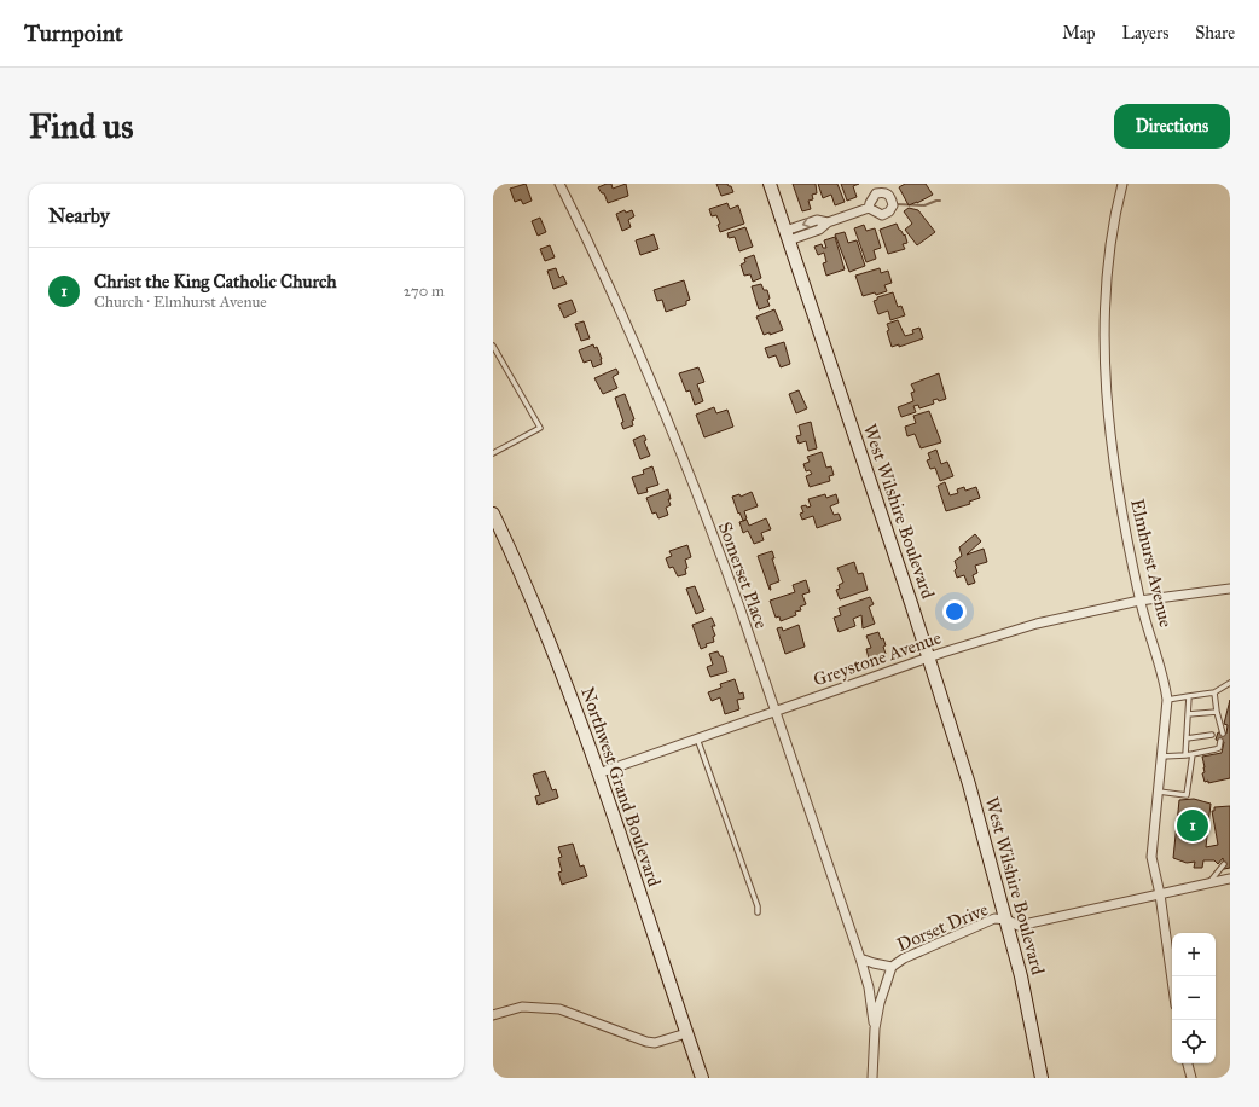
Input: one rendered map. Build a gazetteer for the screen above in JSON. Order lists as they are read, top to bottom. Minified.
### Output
{"streets":{"street":["West Wilshire Boulevard","Elmhurst Avenue","Somerset Place","Greystone Avenue","Northwest Grand Boulevard","Dorset Drive"]},"crossings":[["West Wilshire Boulevard","Greystone Avenue"],["West Wilshire Boulevard","Dorset Drive"],["Elmhurst Avenue","Greystone Avenue"],["Elmhurst Avenue","Dorset Drive"],["Somerset Place","Greystone Avenue"],["Somerset Place","Dorset Drive"],["Greystone Avenue","Northwest Grand Boulevard"]],"page":{"header":"Turnpoint","nav":["Map","Layers","Share"],"buttons":"Directions","title":"Find us","heading":"Nearby","list":[{"mark":"1","name":"Christ the King Catholic Church","note":"Church · Elmhurst Avenue","value":"270 m"}],"pins":"1","map_buttons":["+","−"]}}
